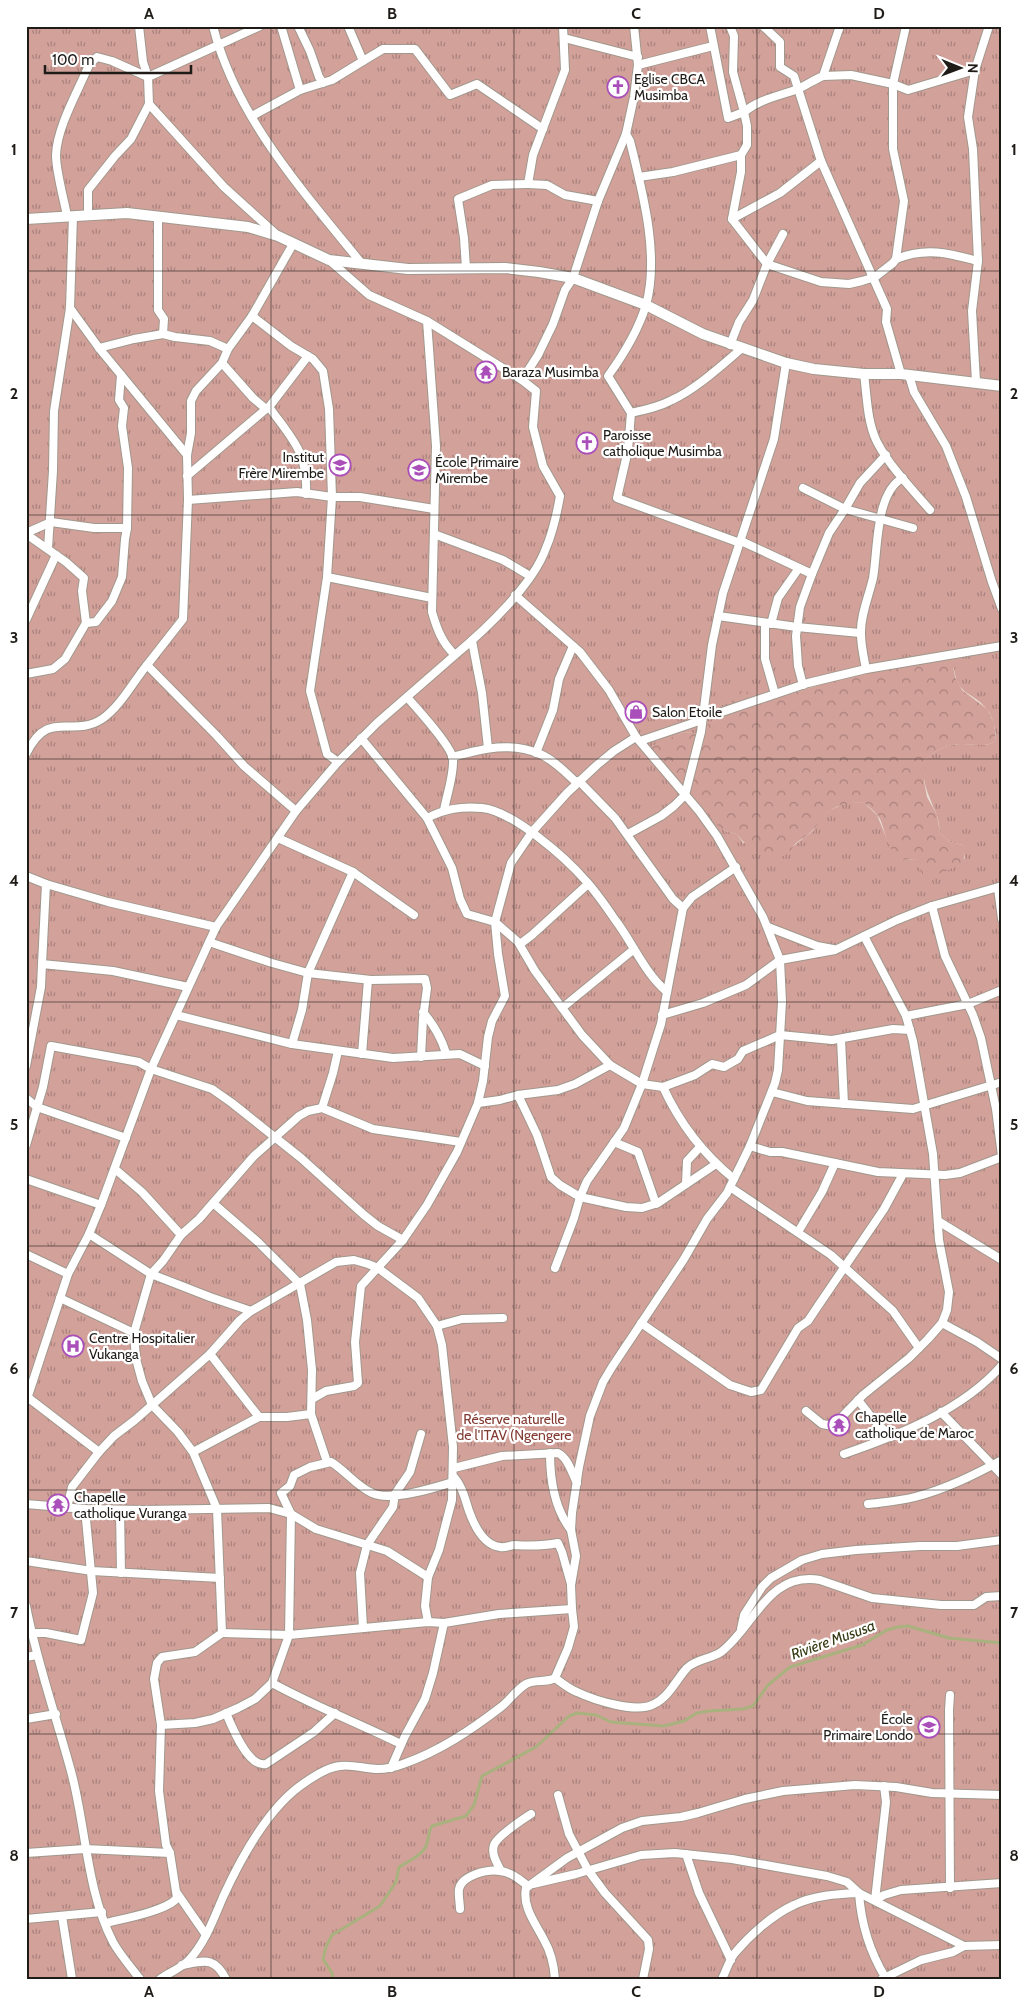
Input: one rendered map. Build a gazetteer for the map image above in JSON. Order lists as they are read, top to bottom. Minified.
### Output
{"water":["Rivière Mususa"],"parks":["Réserve naturelle de l'ITAV (Ngengere"],"places":{"church":["Eglise CBCA Musimba","Paroisse catholique Musimba"],"temple":["Baraza Musimba","Chapelle catholique de Maroc","Chapelle catholique Vuranga"],"school or university":["Institut Frère Mirembe","École Primaire Mirembe","École Primaire Londo"],"shop":["Salon Etoile"],"hospital":["Centre Hospitalier Vukanga"]},"scale_bar":"100 m","north":"right","grid":{"columns":["A","B","C","D"],"rows":["1","2","3","4","5","6","7","8"]}}
